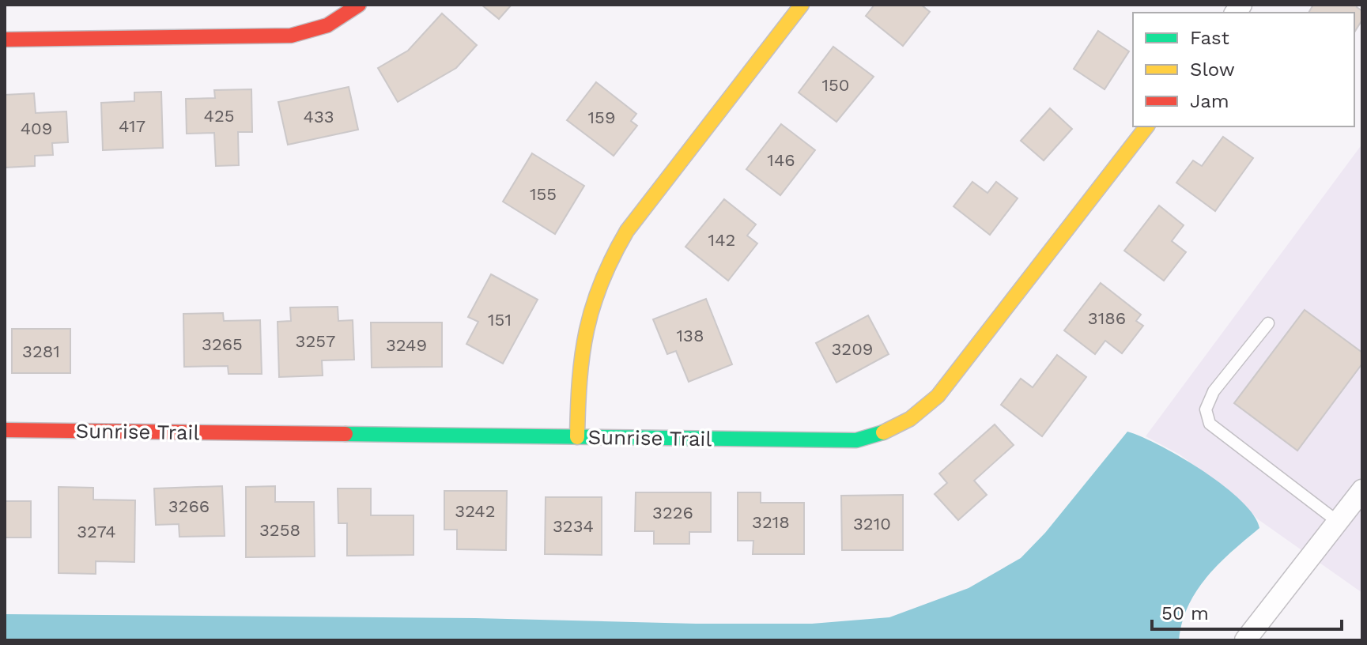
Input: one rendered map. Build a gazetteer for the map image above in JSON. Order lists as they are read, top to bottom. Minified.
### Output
{"streets":{"street":["Sunrise Trail"]},"house_numbers":["150","425","433","159","417","409","146","155","142","3186","151","138","3257","3265","3249","3209","3281","3266","3242","3226","3218","3210","3234","3258","3274"],"legend":["Fast","Slow","Jam"],"scale_bar":"50 m"}
